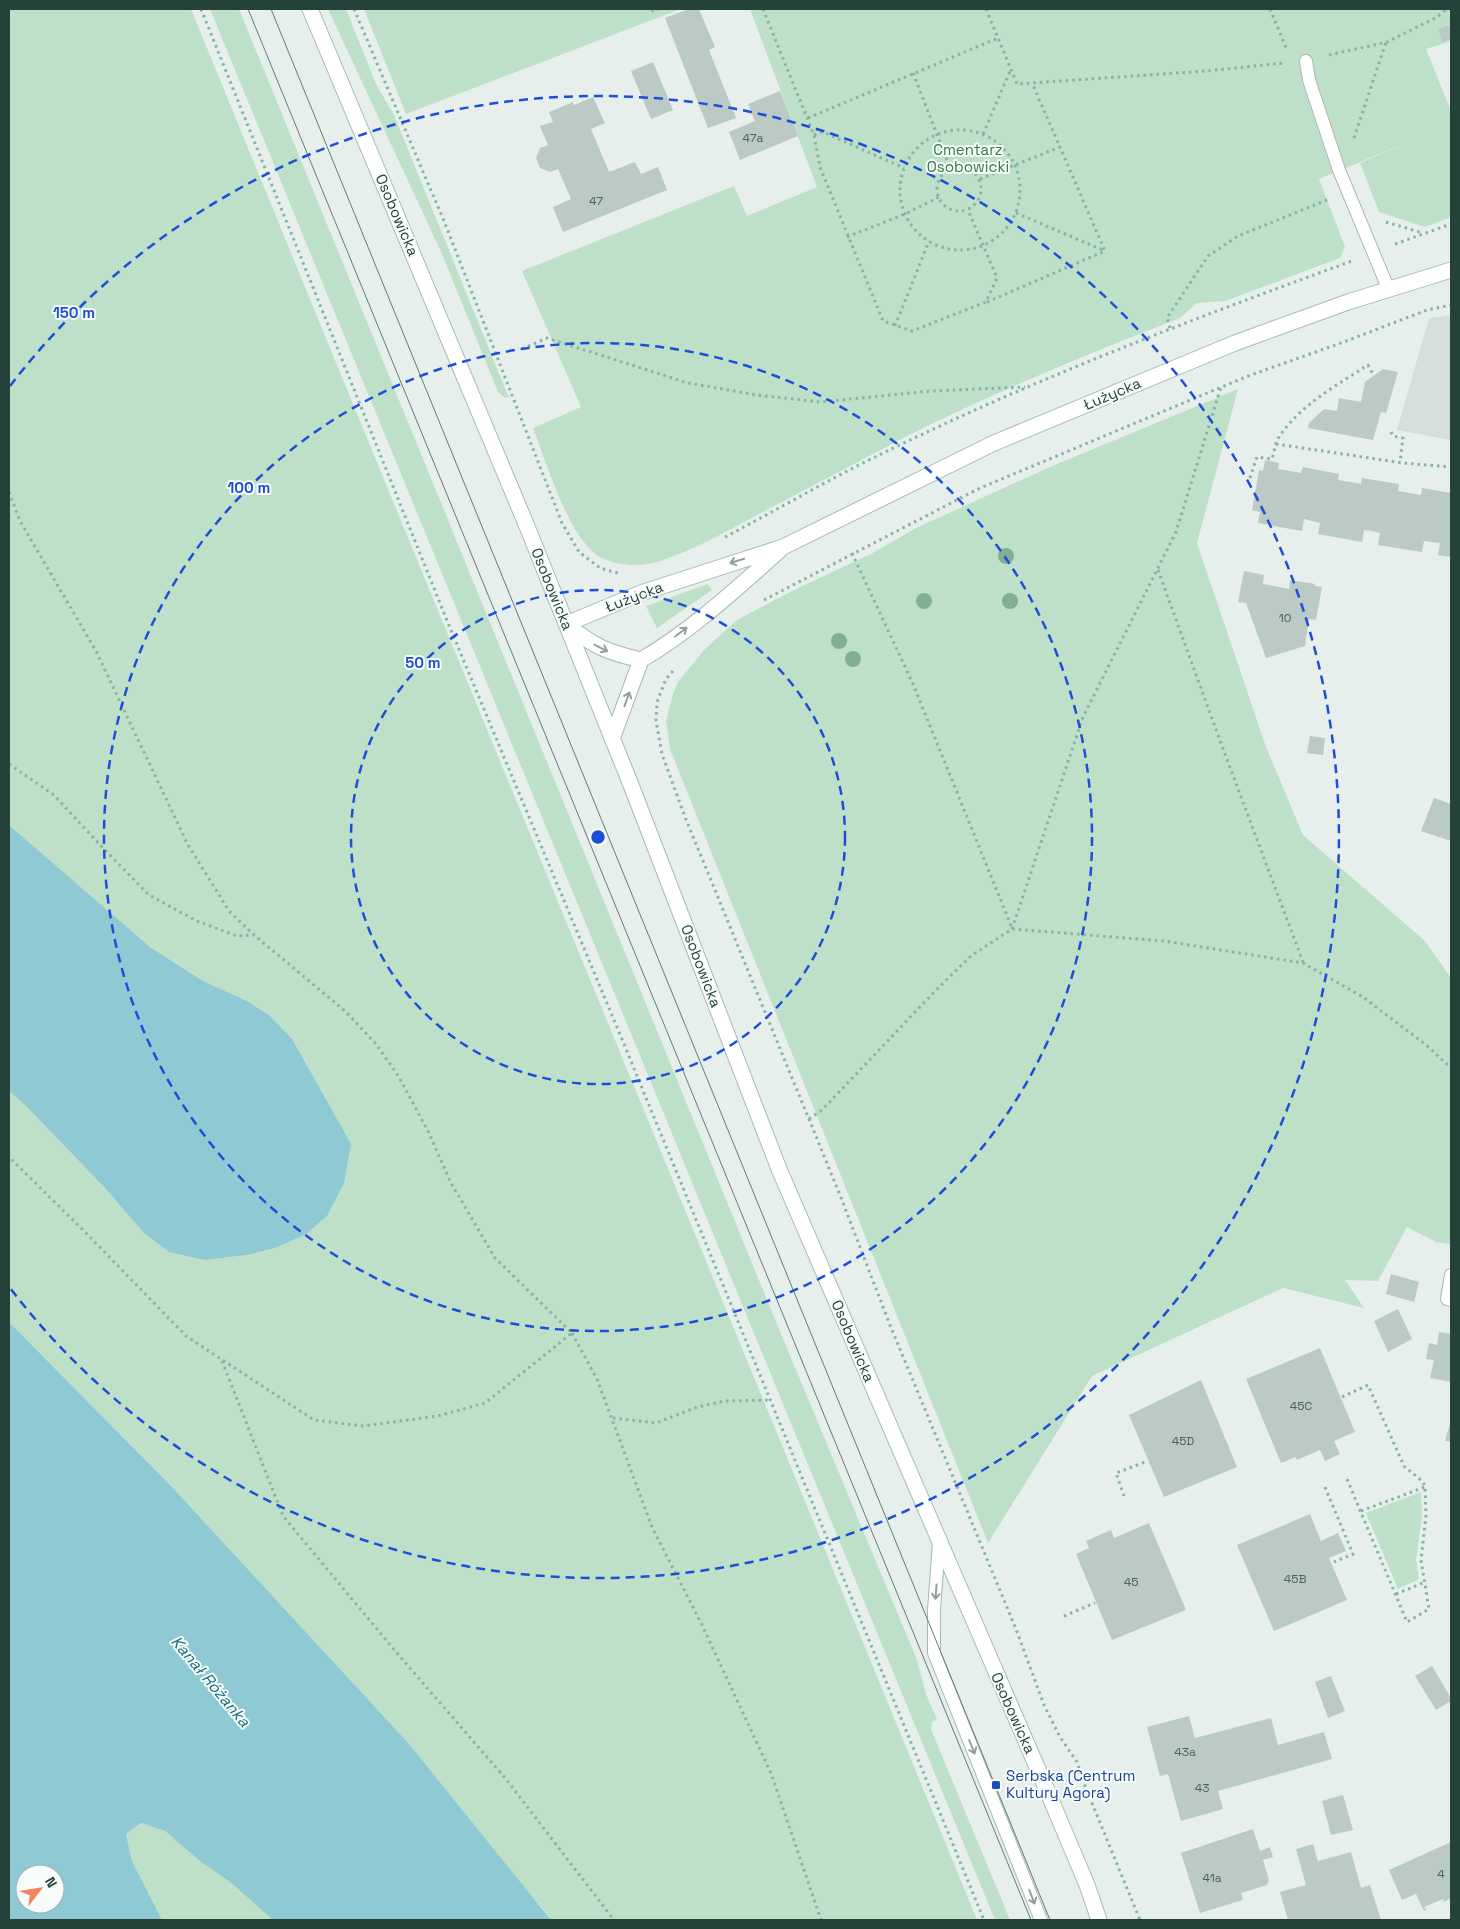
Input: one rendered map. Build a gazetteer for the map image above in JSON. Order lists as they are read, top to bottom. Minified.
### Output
{"streets":{"street":["Osobowicka","Łużycka"]},"crossings":[["Osobowicka","Łużycka"]],"water":["Kanał Różanka"],"parks":["Cmentarz Osobowicki"],"places":{"transit":["Serbska (Centrum Kultury Agora)"]},"house_numbers":["47a","47","10","45C","45D","45B","45","43a","43","4","41a"],"north":"top right","rings":["150 m","100 m","50 m"]}
